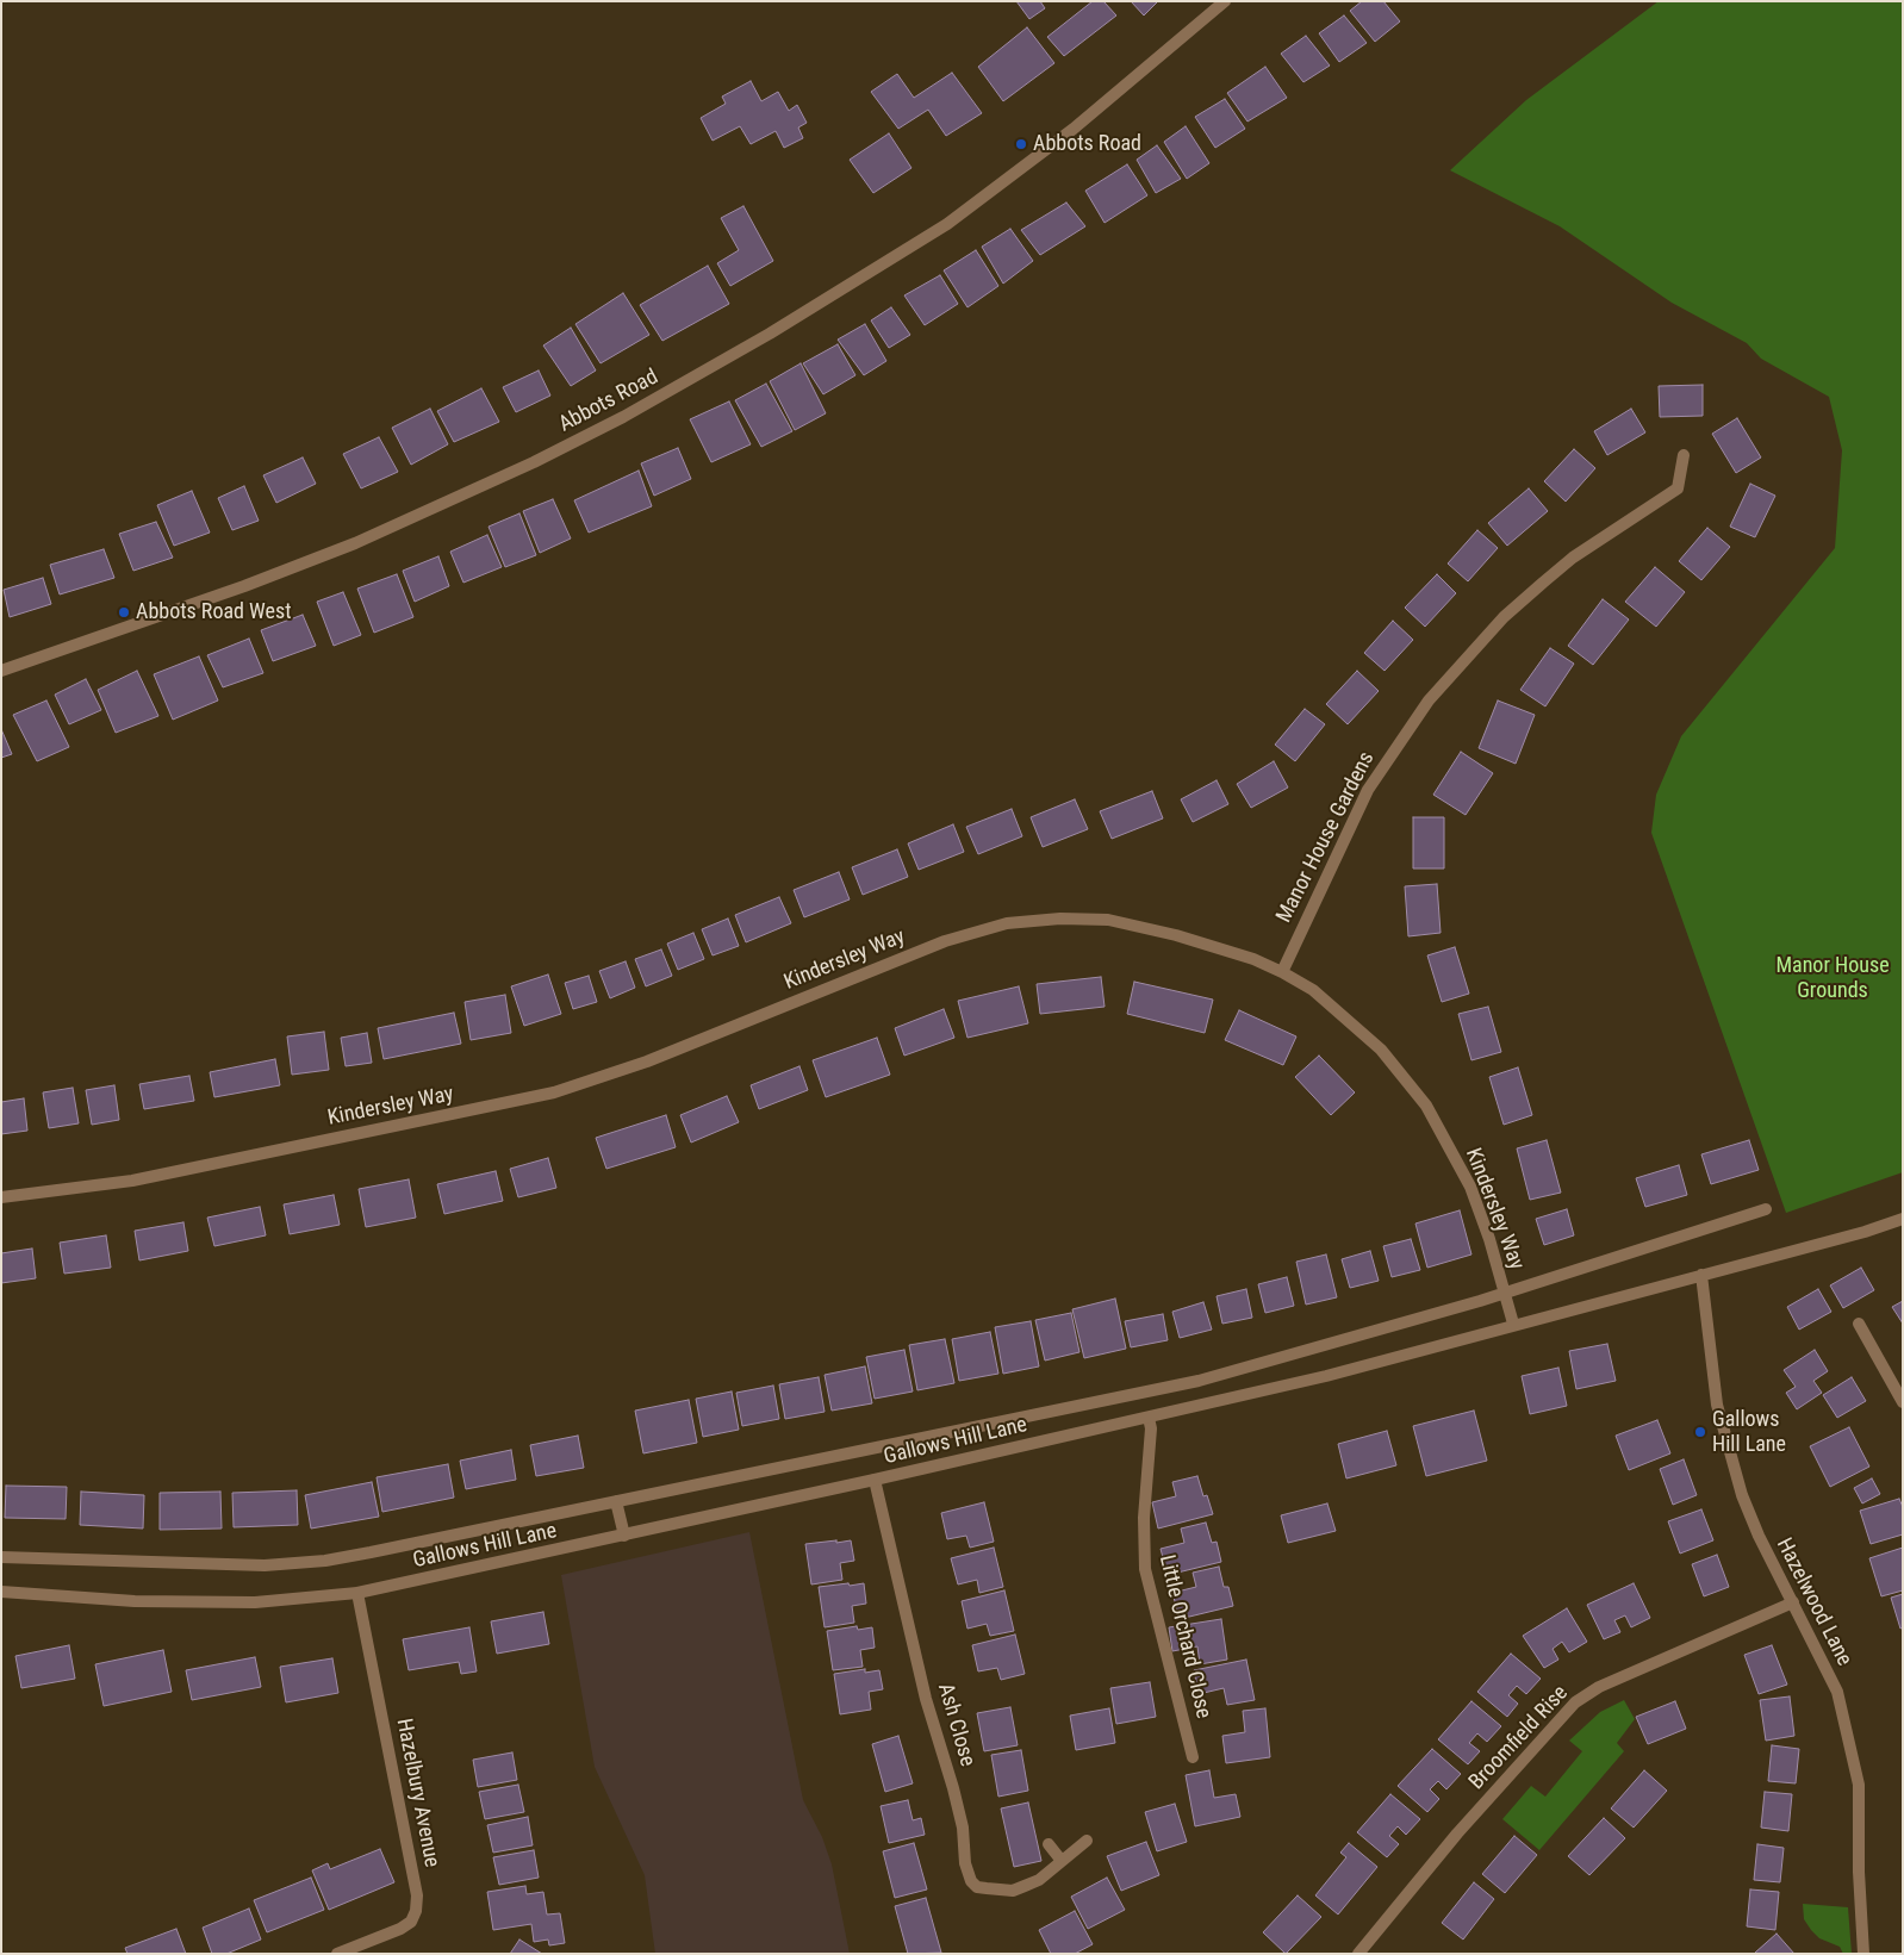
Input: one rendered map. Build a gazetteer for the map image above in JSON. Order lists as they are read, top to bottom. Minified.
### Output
{"streets":{"street":["Abbots Road","Manor House Gardens","Kindersley Way","Gallows Hill Lane","Hazelwood Lane","Little Orchard Close","Ash Close","Broomfield Rise","Hazelbury Avenue"]},"crossings":[["Manor House Gardens","Kindersley Way"],["Kindersley Way","Gallows Hill Lane"],["Gallows Hill Lane","Hazelwood Lane"],["Gallows Hill Lane","Little Orchard Close"],["Gallows Hill Lane","Ash Close"],["Gallows Hill Lane","Hazelbury Avenue"],["Hazelwood Lane","Broomfield Rise"]],"parks":["Manor House Grounds"],"places":["Abbots Road","Abbots Road West","Gallows Hill Lane"]}
